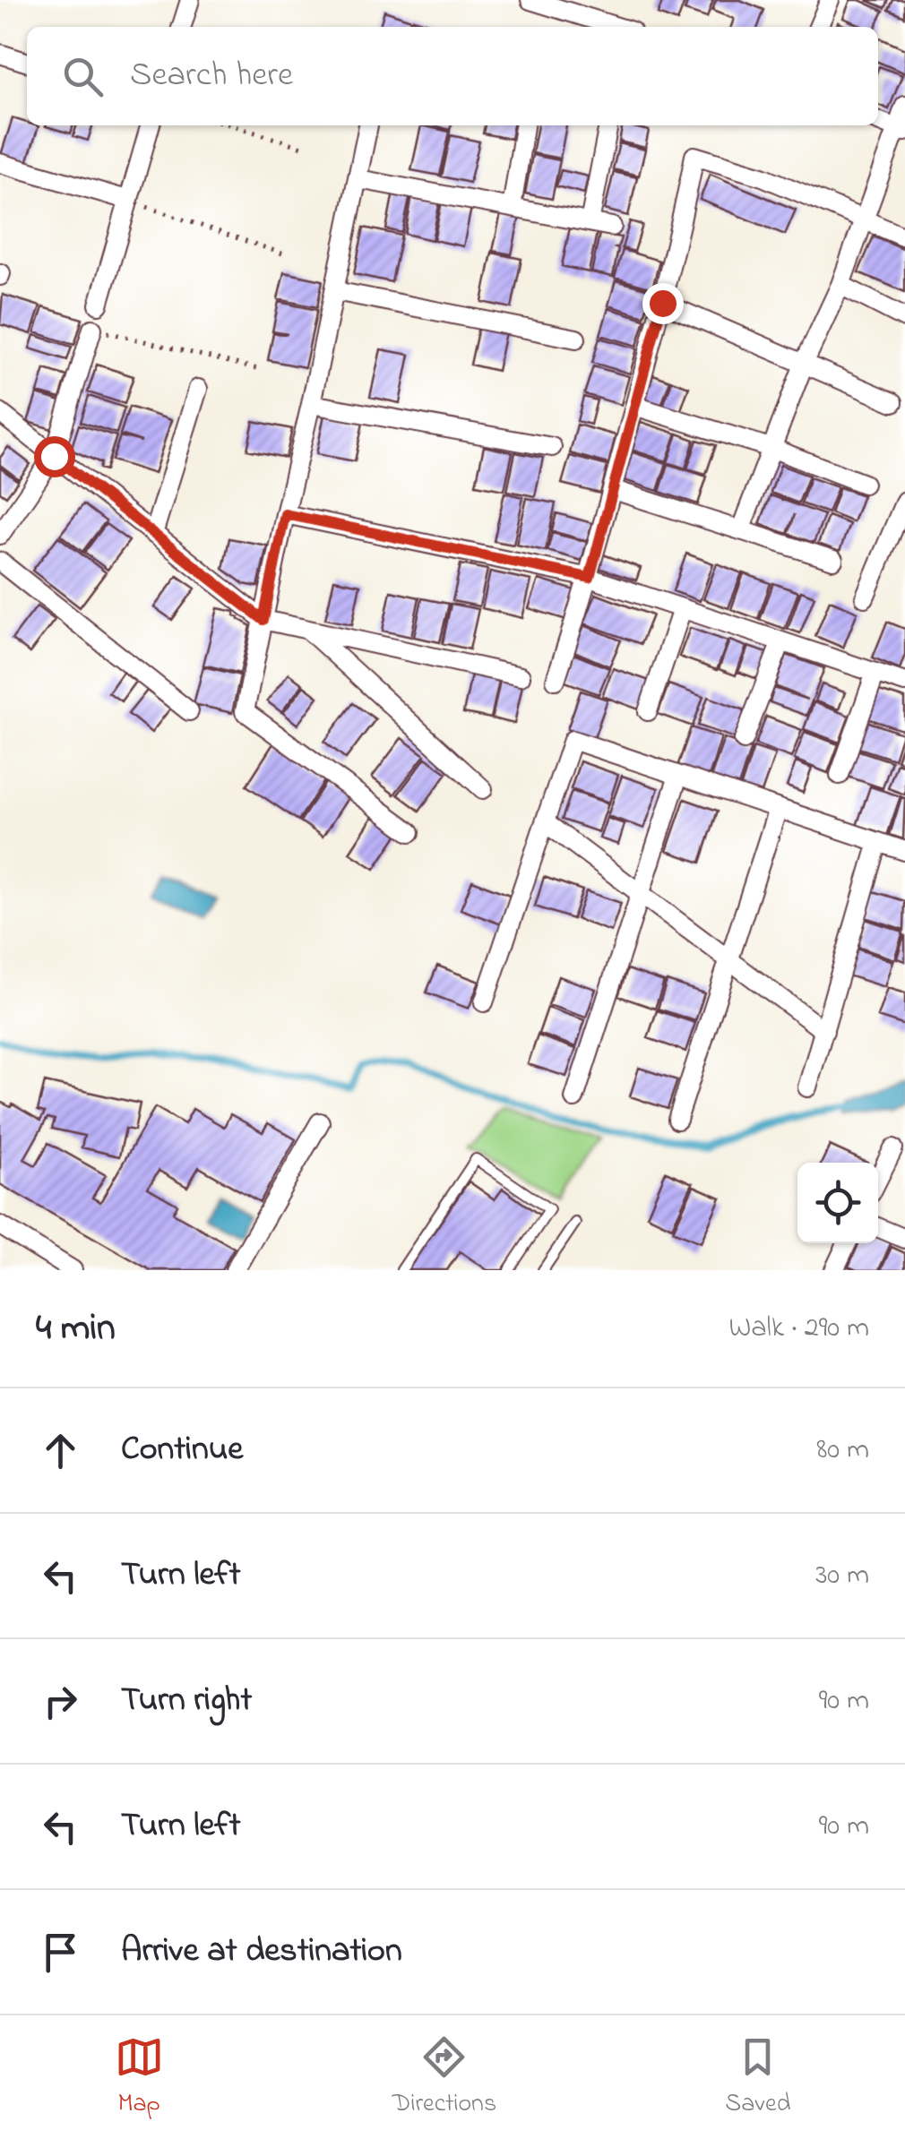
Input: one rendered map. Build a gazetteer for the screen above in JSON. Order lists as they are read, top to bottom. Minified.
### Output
{"page":{"search":"Search here","heading":["4 min","Walk · 290 m"],"list":[["Continue","80 m"],["Turn left","30 m"],["Turn right","90 m"],["Turn left","90 m"],"Arrive at destination"],"nav":["Map","Directions","Saved"]}}
